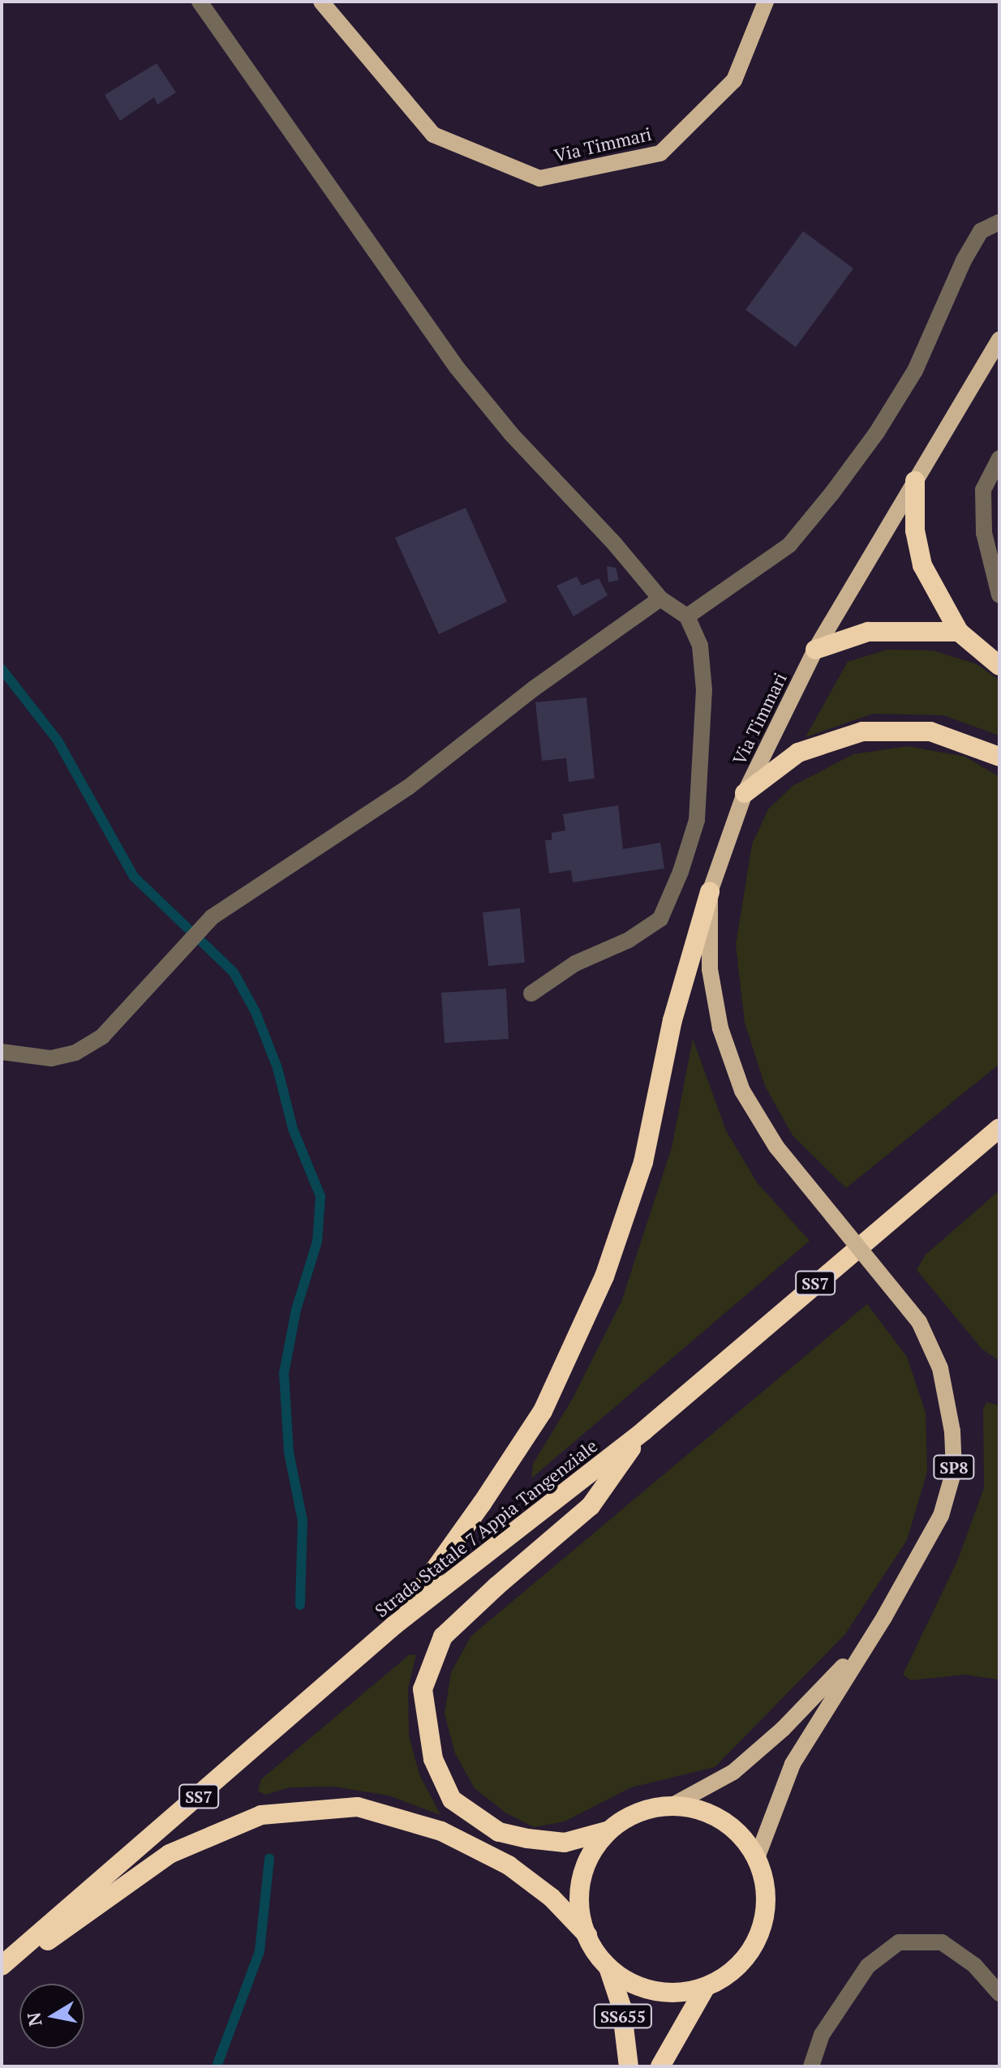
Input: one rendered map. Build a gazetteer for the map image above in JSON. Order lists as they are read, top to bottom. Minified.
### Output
{"streets":{"highway":["SS7","Strada Statale 7 Appia Tangenziale","SS655"],"main road":["Via Timmari","SP8"]},"crossings":[["Via Timmari","SP8"],["SP8","SS655"]],"north":"left"}
